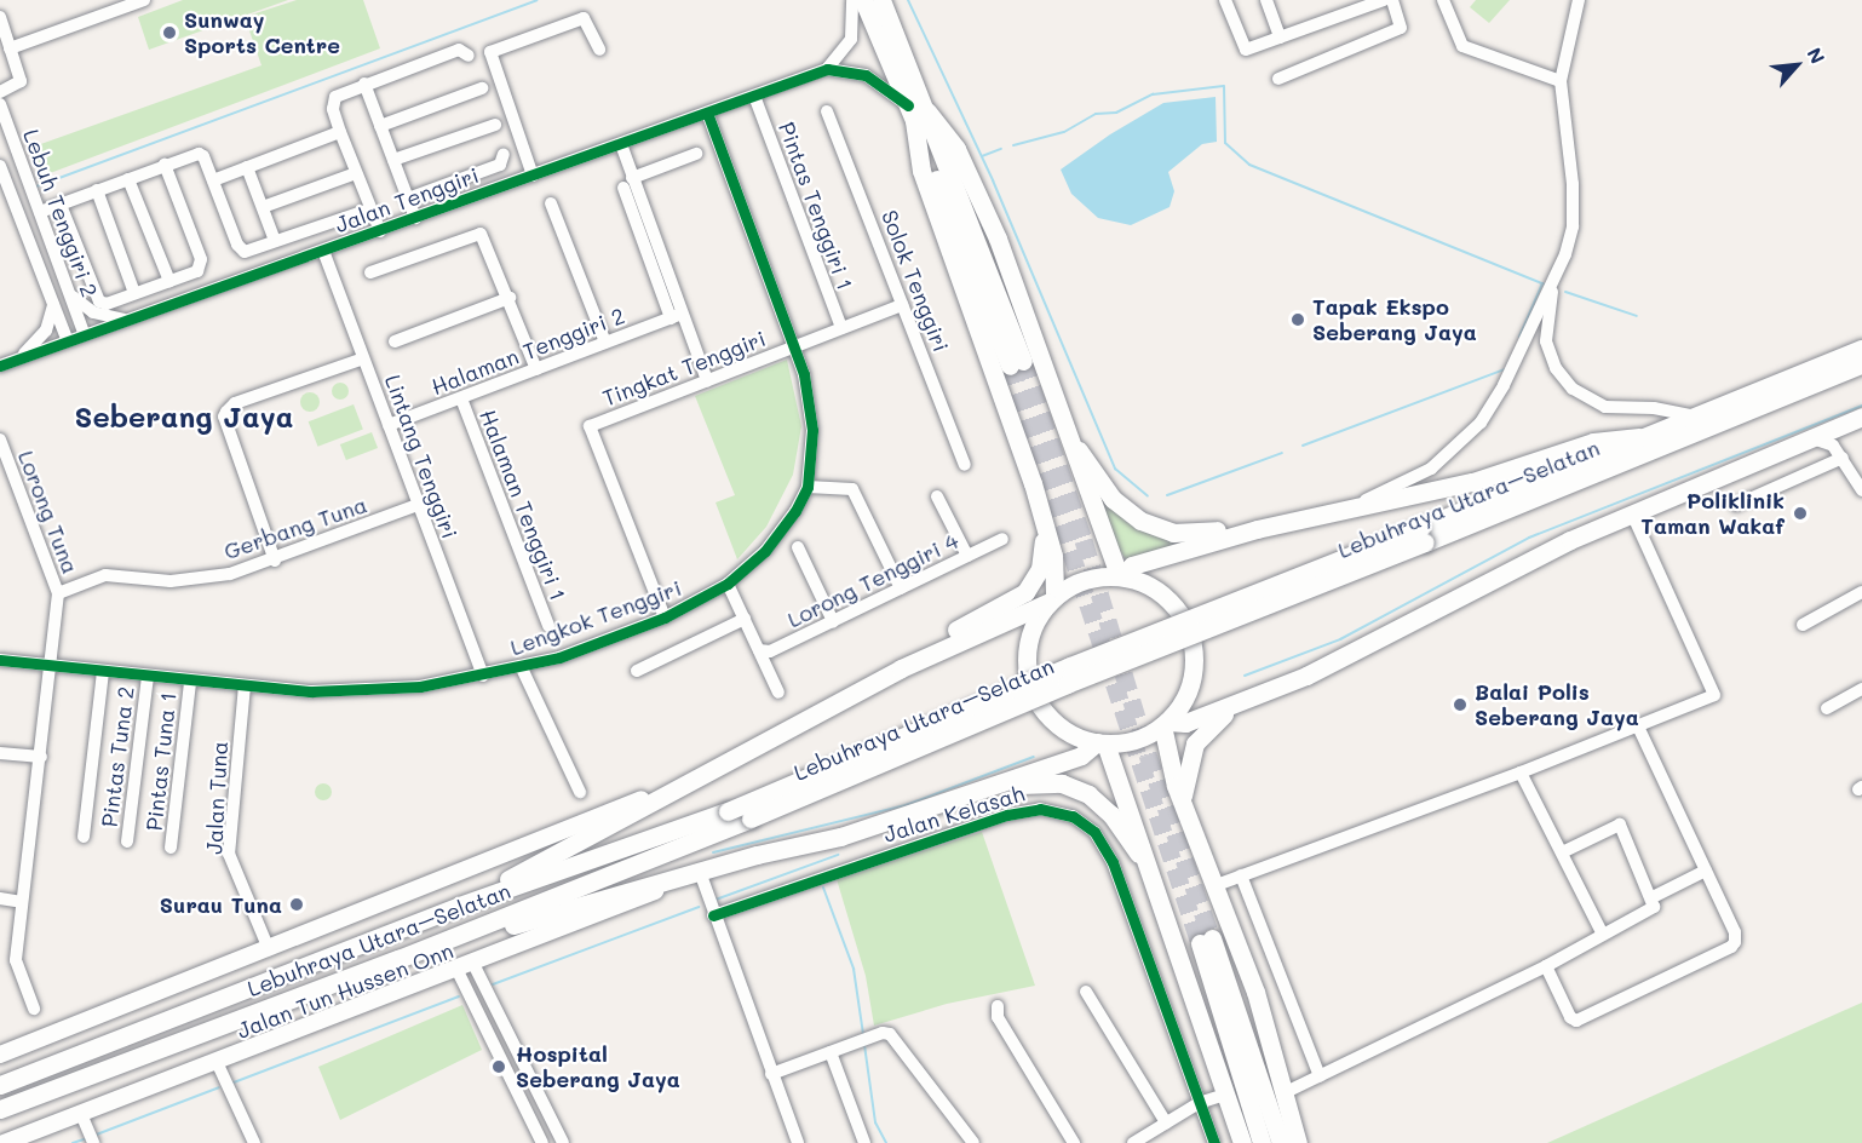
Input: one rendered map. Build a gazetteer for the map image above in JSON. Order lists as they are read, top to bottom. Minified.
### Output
{"streets":{"highway":["Lebuhraya Utara–Selatan"],"main road":["Jalan Tun Hussen Onn"],"street":["Jalan Tenggiri","Pintas Tenggiri 1","Lebuh Tenggiri 2","Solok Tenggiri","Halaman Tenggiri 2","Tingkat Tenggiri","Lintang Tenggiri","Halaman Tenggiri 1","Lorong Tuna","Gerbang Tuna","Lorong Tenggiri 4","Lengkok Tenggiri","Pintas Tuna 2","Pintas Tuna 1","Jalan Tuna","Jalan Kelasah"]},"crossings":[["Jalan Tenggiri","Pintas Tenggiri 1"],["Jalan Tenggiri","Lebuh Tenggiri 2"],["Jalan Tenggiri","Lintang Tenggiri"],["Jalan Tenggiri","Lengkok Tenggiri"],["Pintas Tenggiri 1","Tingkat Tenggiri"],["Solok Tenggiri","Tingkat Tenggiri"],["Halaman Tenggiri 2","Lintang Tenggiri"],["Halaman Tenggiri 2","Halaman Tenggiri 1"],["Tingkat Tenggiri","Lengkok Tenggiri"],["Lintang Tenggiri","Gerbang Tuna"],["Lintang Tenggiri","Lengkok Tenggiri"],["Lorong Tuna","Gerbang Tuna"],["Lorong Tuna","Lengkok Tenggiri"],["Lengkok Tenggiri","Pintas Tuna 2"],["Lengkok Tenggiri","Pintas Tuna 1"],["Lengkok Tenggiri","Jalan Tuna"]],"districts":["Seberang Jaya"],"places":["Sunway Sports Centre","Tapak Ekspo Seberang Jaya","Poliklinik Taman Wakaf","Balai Polis Seberang Jaya","Surau Tuna","Hospital Seberang Jaya"],"north":"top right"}
